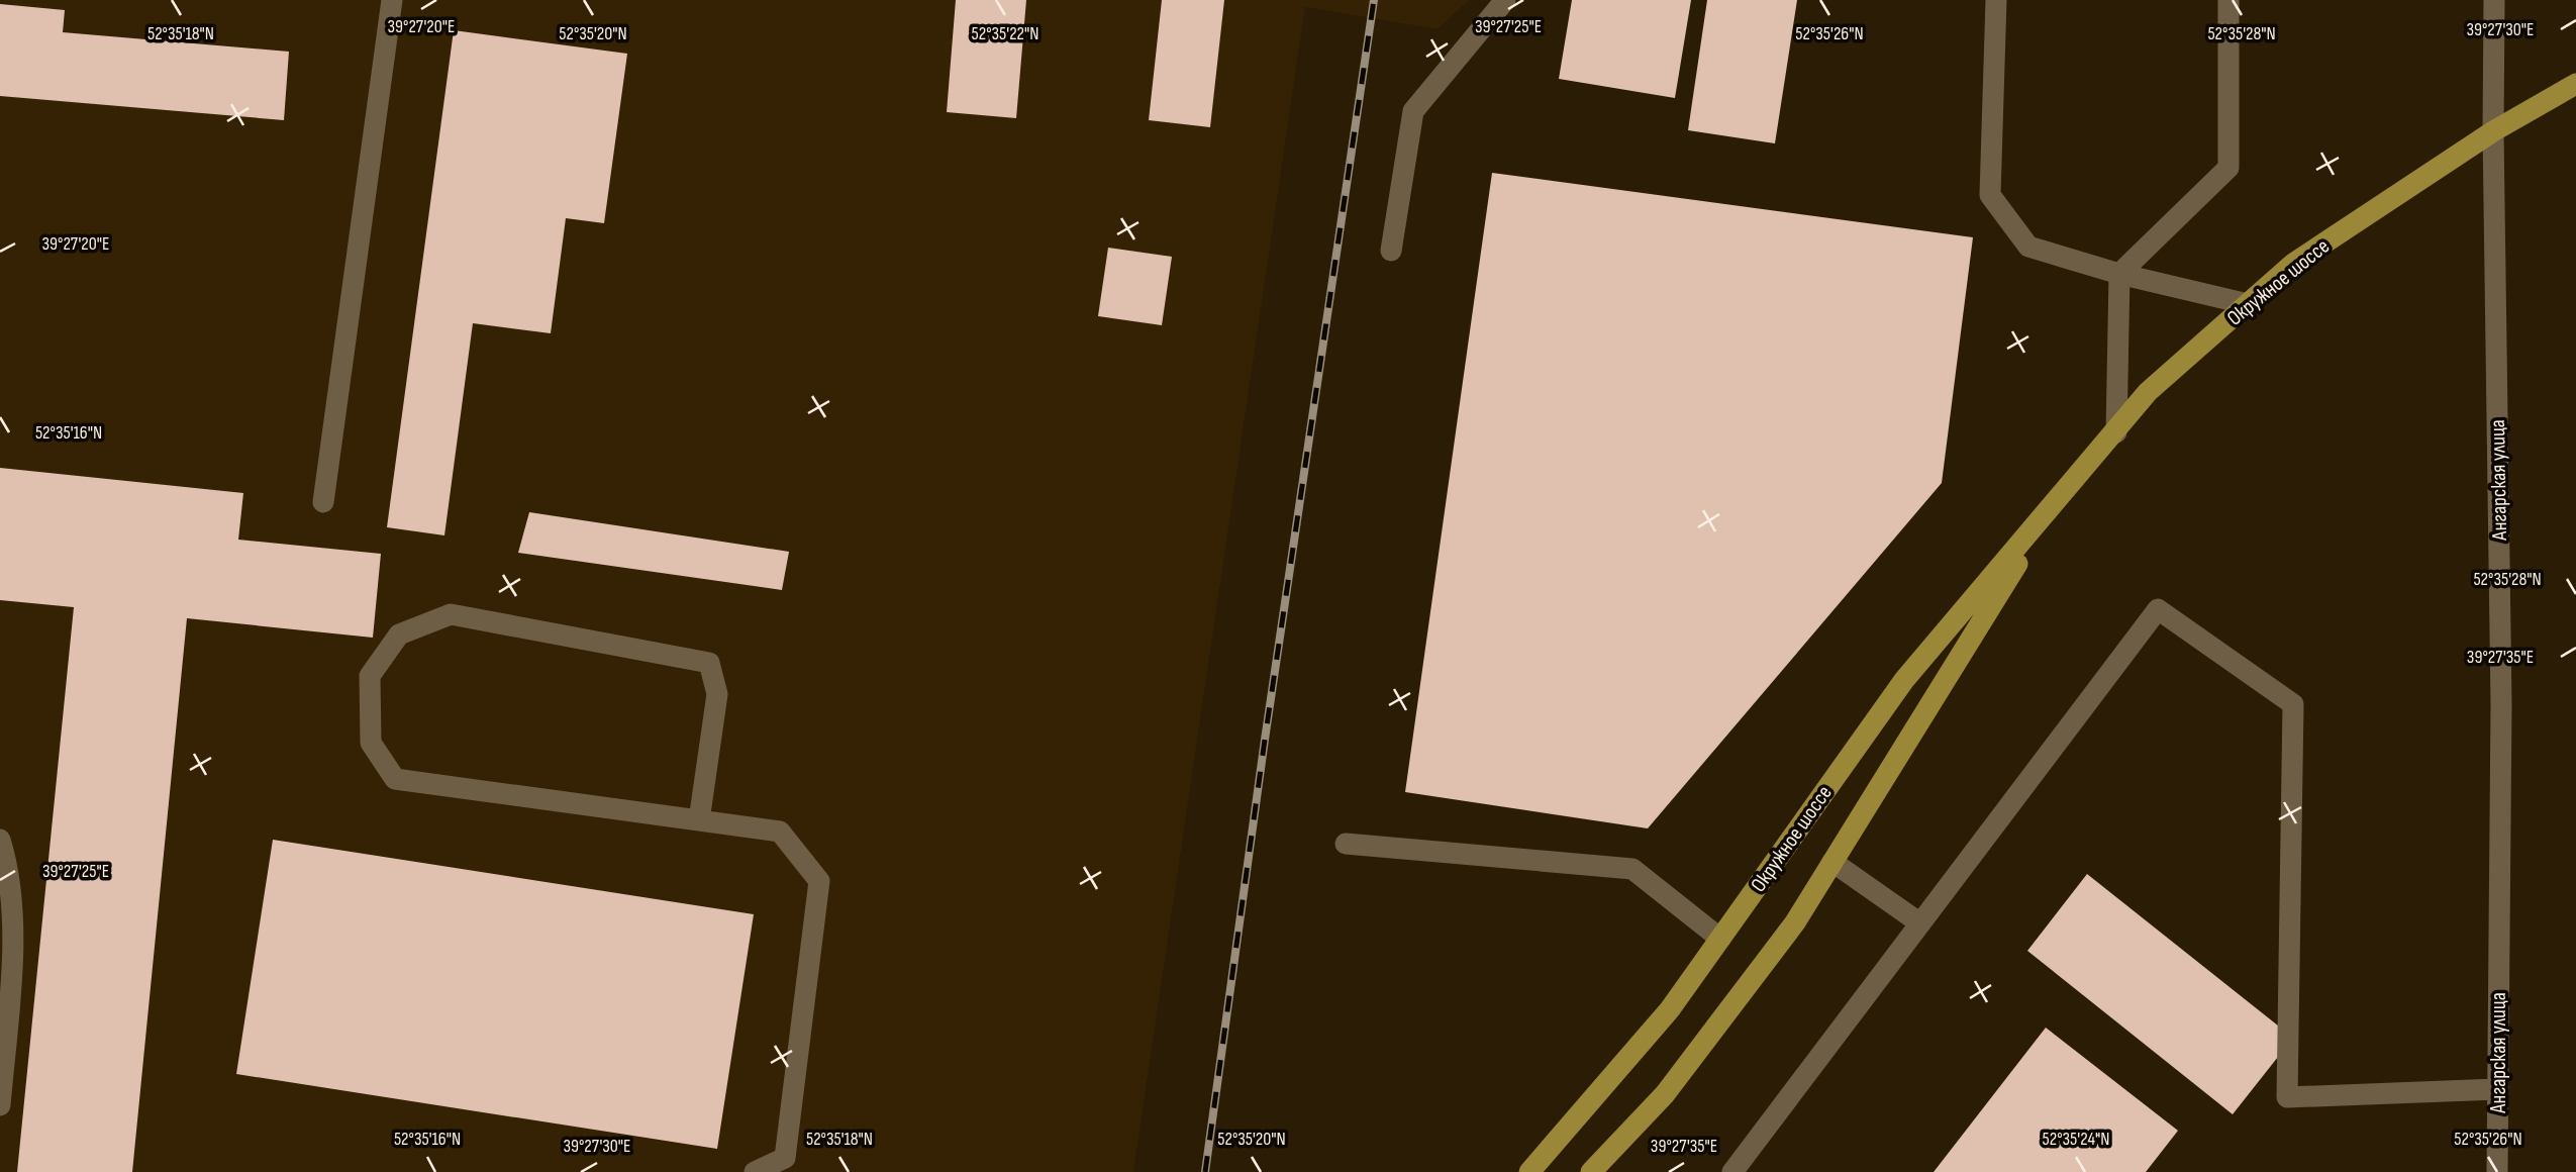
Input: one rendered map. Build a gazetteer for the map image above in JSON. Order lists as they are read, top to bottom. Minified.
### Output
{"streets":{"main road":["Окружное шоссе"],"street":["Ангарская улица"]},"crossings":[["Окружное шоссе","Ангарская улица"]],"coordinates":["39°27'20\"E","39°27'25\"E","39°27'30\"E","52°35'18\"N","52°35'28\"N","52°35'20\"N","52°35'22\"N","52°35'26\"N","52°35'16\"N","39°27'35\"E","52°35'24\"N"]}
